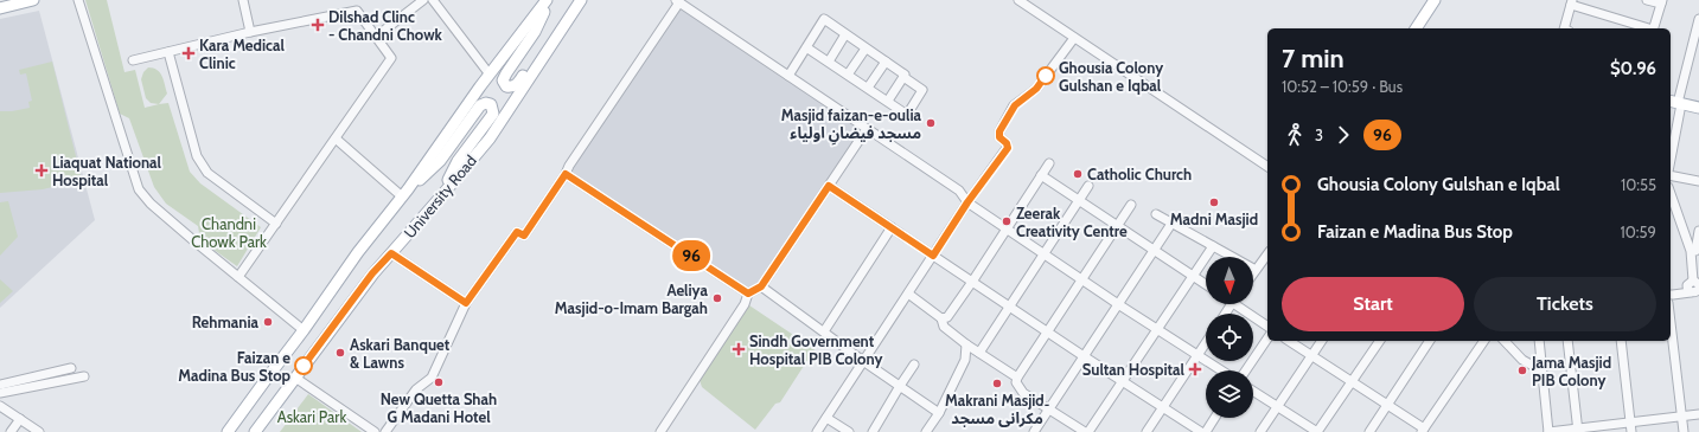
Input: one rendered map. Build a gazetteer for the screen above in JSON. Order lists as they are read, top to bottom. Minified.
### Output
{"streets":{"main road":["University Road"]},"parks":["Chandni Chowk Park","Askari Park"],"places":{"health":["Dilshad Clinc - Chandni Chowk","Kara Medical Clinic","Liaquat National Hospital","Sindh Government Hospital PIB Colony","Sultan Hospital"],"other":["Ghousia Colony Gulshan e Iqbal","Masjid faizan-e-oulia مسجد فیضانِ اولیاء","Catholic Church","Madni Masjid","Zeerak Creativity Centre","Aeliya Masjid-o-Imam Bargah","Rehmania","Askari Banquet & Lawns","Faizan e Madina Bus Stop","Jama Masjid PIB Colony","New Quetta Shah G Madani Hotel","Makrani Masjid۔ مکرانی مسجد"]},"lines":["bus line 96"],"north":"bottom","page":{"on_map":"96","heading":["7 min","10:52 – 10:59 · Bus","$0.96"],"legs":["3","96"],"list":[{"name":"Ghousia Colony Gulshan e Iqbal","value":"10:55"},{"name":"Faizan e Madina Bus Stop","value":"10:59"}],"buttons":["Start","Tickets"]}}
